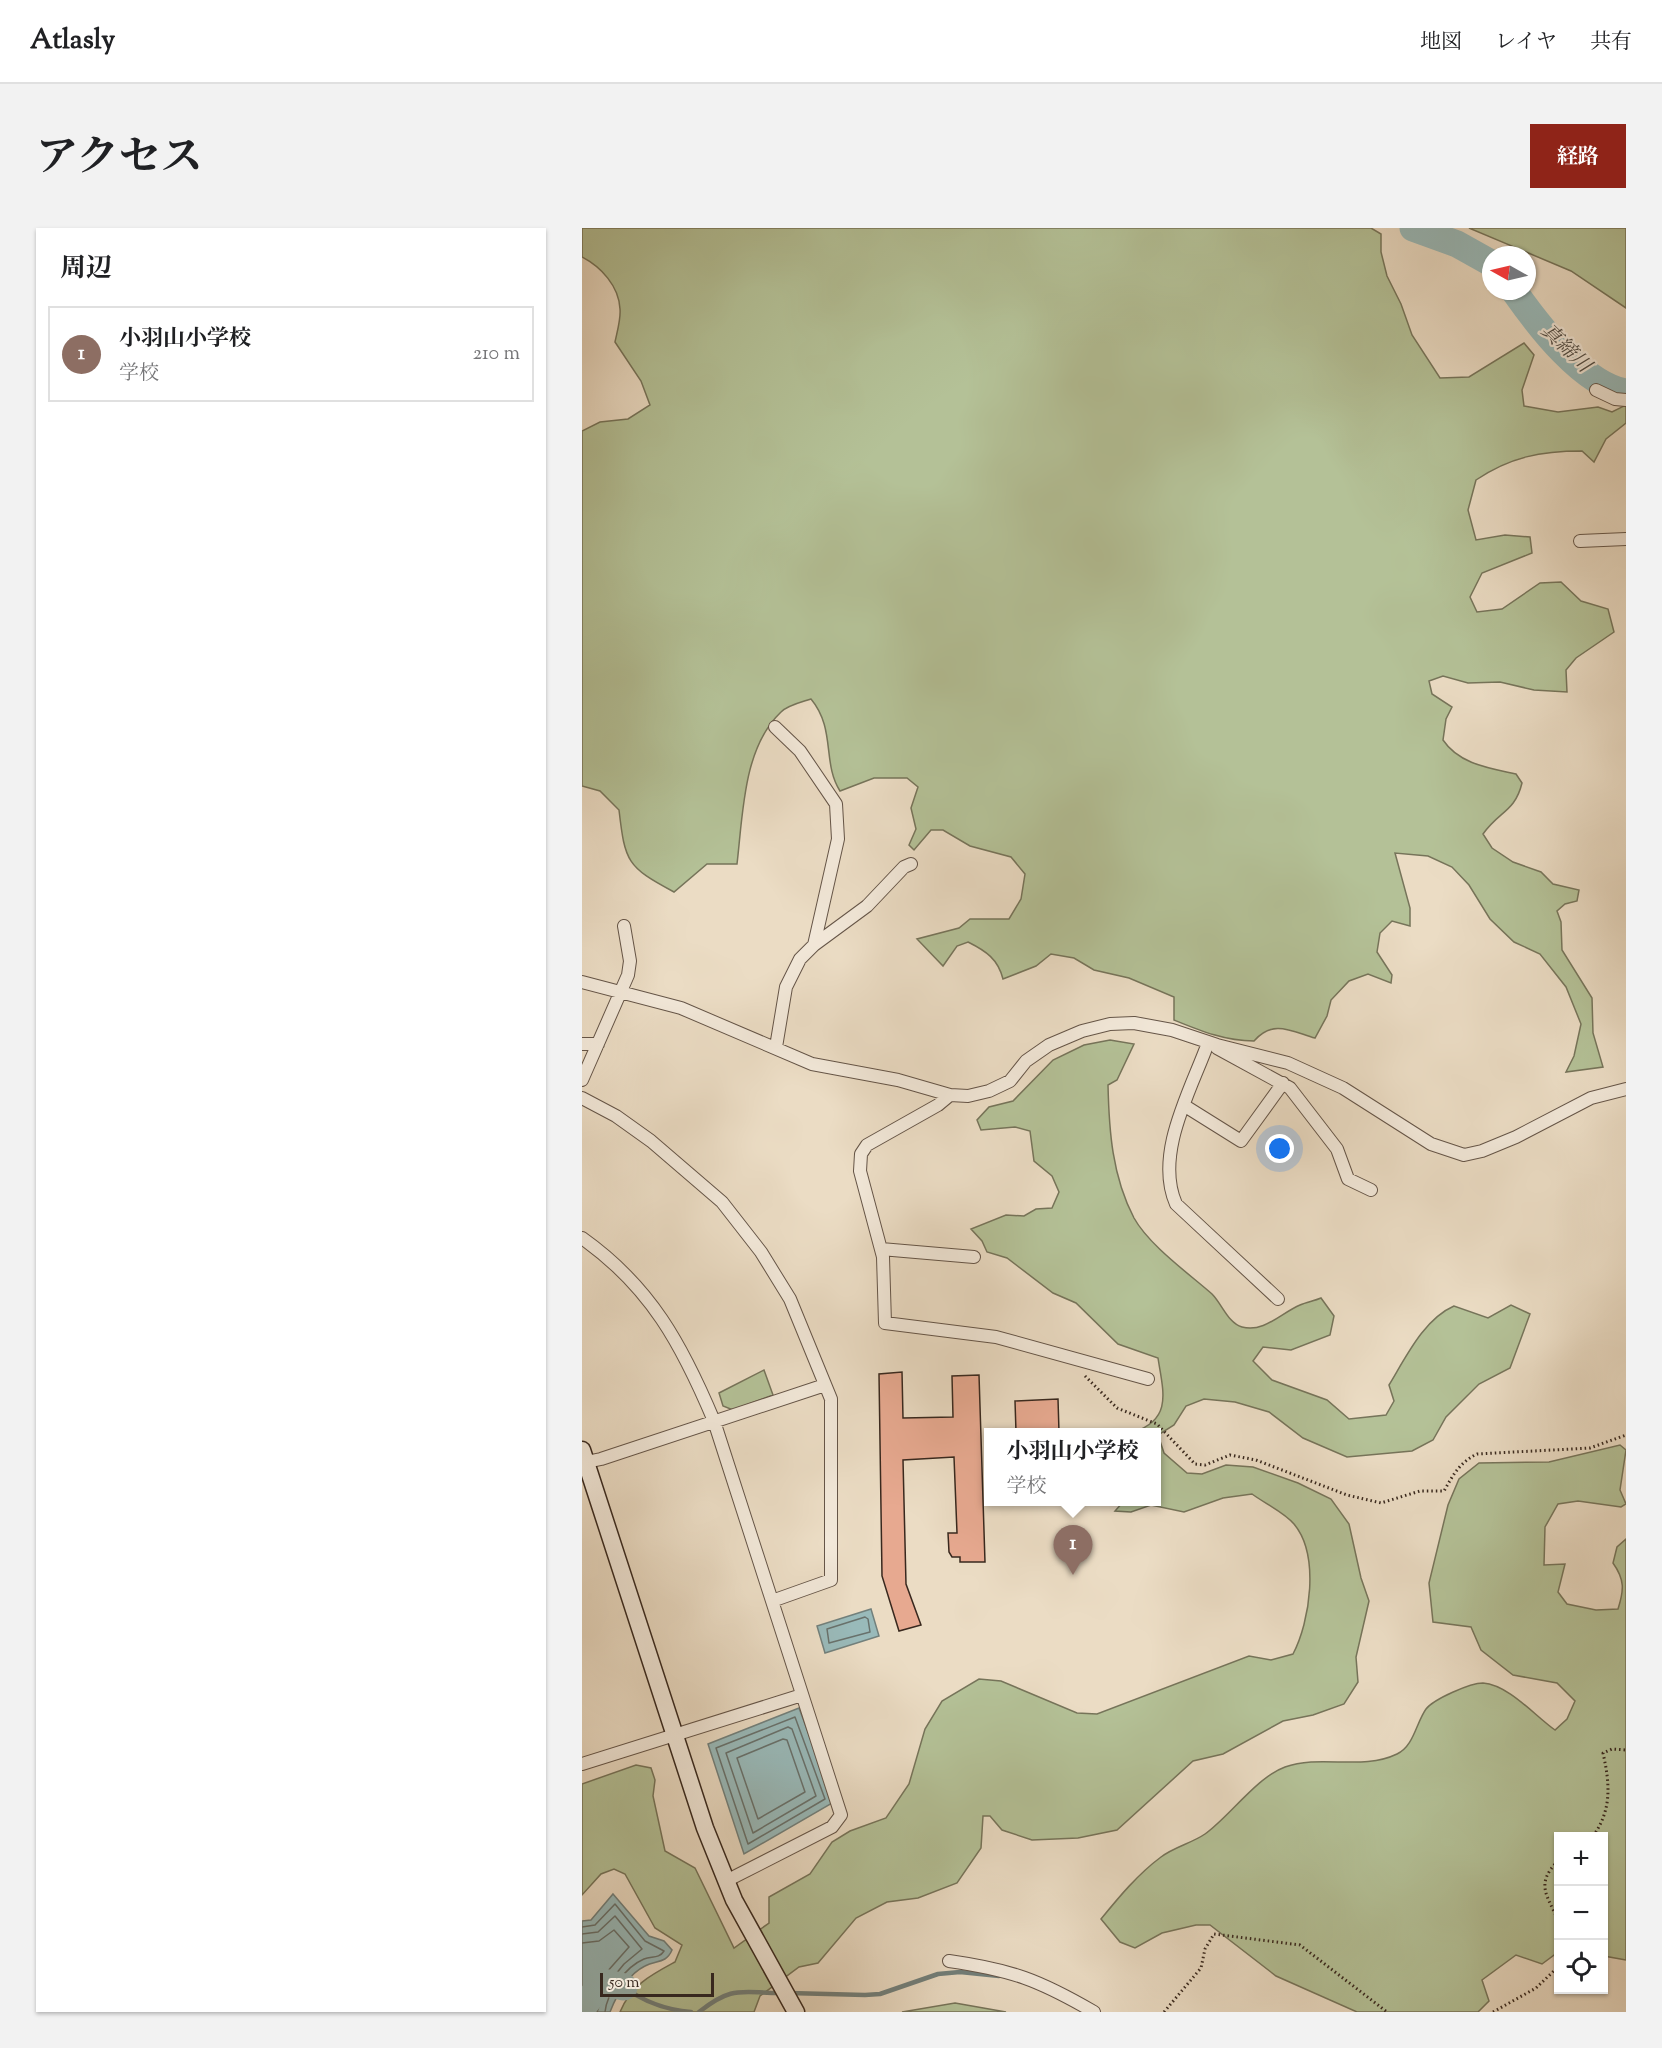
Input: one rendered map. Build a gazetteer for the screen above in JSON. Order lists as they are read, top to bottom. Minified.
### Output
{"water":["真締川"],"scale_bar":"50 m","north":"left","page":{"header":"Atlasly","nav":["地図","レイヤ","共有"],"title":"アクセス","buttons":"経路","heading":"周辺","list":[{"mark":"1","name":"小羽山小学校","note":"学校","value":"210 m"}],"popup":["小羽山小学校","学校"],"pins":"1","map_buttons":["+","−"],"scale":"50 m"}}
